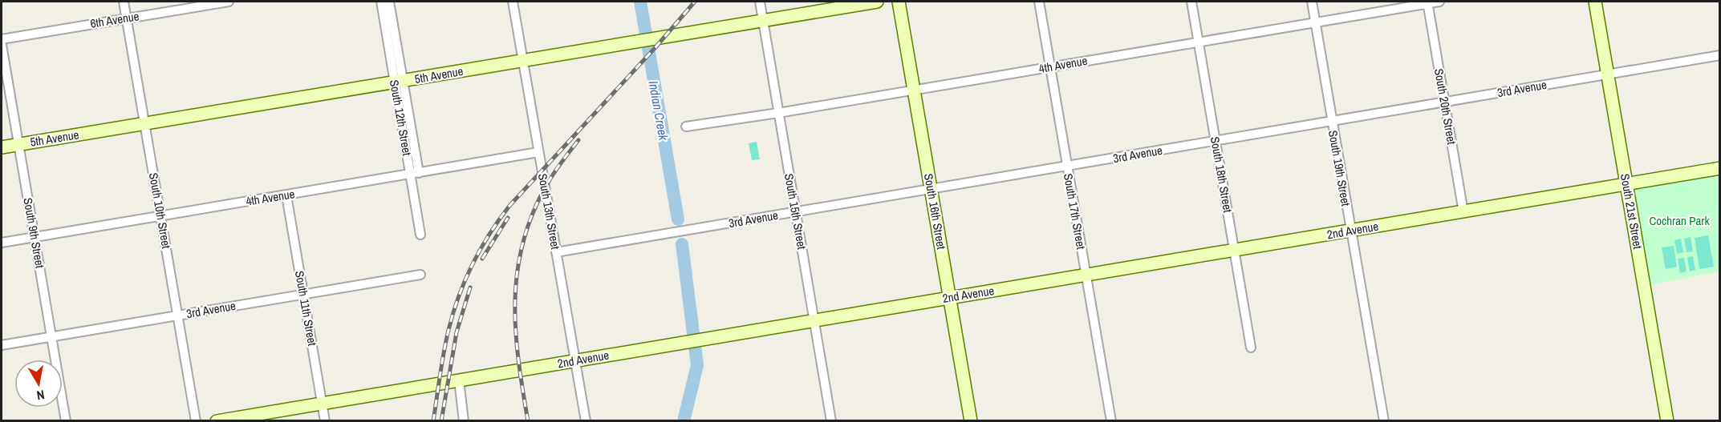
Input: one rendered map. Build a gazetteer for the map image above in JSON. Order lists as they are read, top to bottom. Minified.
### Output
{"streets":{"street":["6th Avenue","4th Avenue","5th Avenue","3rd Avenue","South 20th Street","South 12th Street","South 19th Street","South 18th Street","South 10th Street","South 13th Street","South 15th Street","South 16th Street","South 17th Street","South 21st Street","2nd Avenue","South 9th Street","South 11th Street"]},"crossings":[["6th Avenue","South 10th Street"],["4th Avenue","South 20th Street"],["4th Avenue","South 12th Street"],["4th Avenue","South 19th Street"],["4th Avenue","South 18th Street"],["4th Avenue","South 10th Street"],["4th Avenue","South 13th Street"],["4th Avenue","South 15th Street"],["4th Avenue","South 16th Street"],["4th Avenue","South 17th Street"],["4th Avenue","South 9th Street"],["4th Avenue","South 11th Street"],["5th Avenue","South 12th Street"],["5th Avenue","South 10th Street"],["5th Avenue","South 13th Street"],["5th Avenue","South 15th Street"],["5th Avenue","South 9th Street"],["3rd Avenue","South 20th Street"],["3rd Avenue","South 19th Street"],["3rd Avenue","South 18th Street"],["3rd Avenue","South 10th Street"],["3rd Avenue","South 13th Street"],["3rd Avenue","South 15th Street"],["3rd Avenue","South 16th Street"],["3rd Avenue","South 17th Street"],["3rd Avenue","South 21st Street"],["3rd Avenue","South 9th Street"],["3rd Avenue","South 11th Street"],["South 20th Street","2nd Avenue"],["South 19th Street","2nd Avenue"],["South 18th Street","2nd Avenue"],["South 13th Street","2nd Avenue"],["South 15th Street","2nd Avenue"],["South 16th Street","2nd Avenue"],["South 17th Street","2nd Avenue"],["South 21st Street","2nd Avenue"],["2nd Avenue","South 11th Street"]],"water":["Indian Creek"],"parks":["Cochran Park"],"north":"bottom"}
